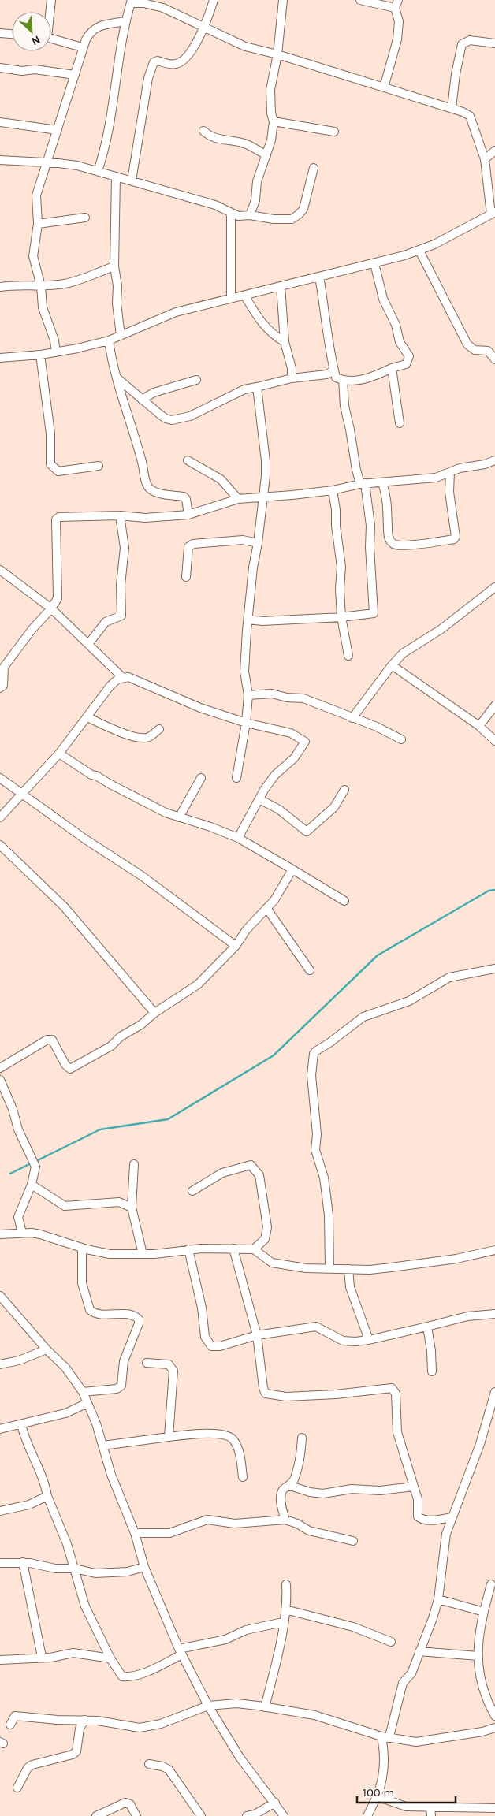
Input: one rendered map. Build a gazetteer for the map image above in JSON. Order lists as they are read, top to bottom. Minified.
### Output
{"scale_bar":"100 m","north":"bottom right"}
